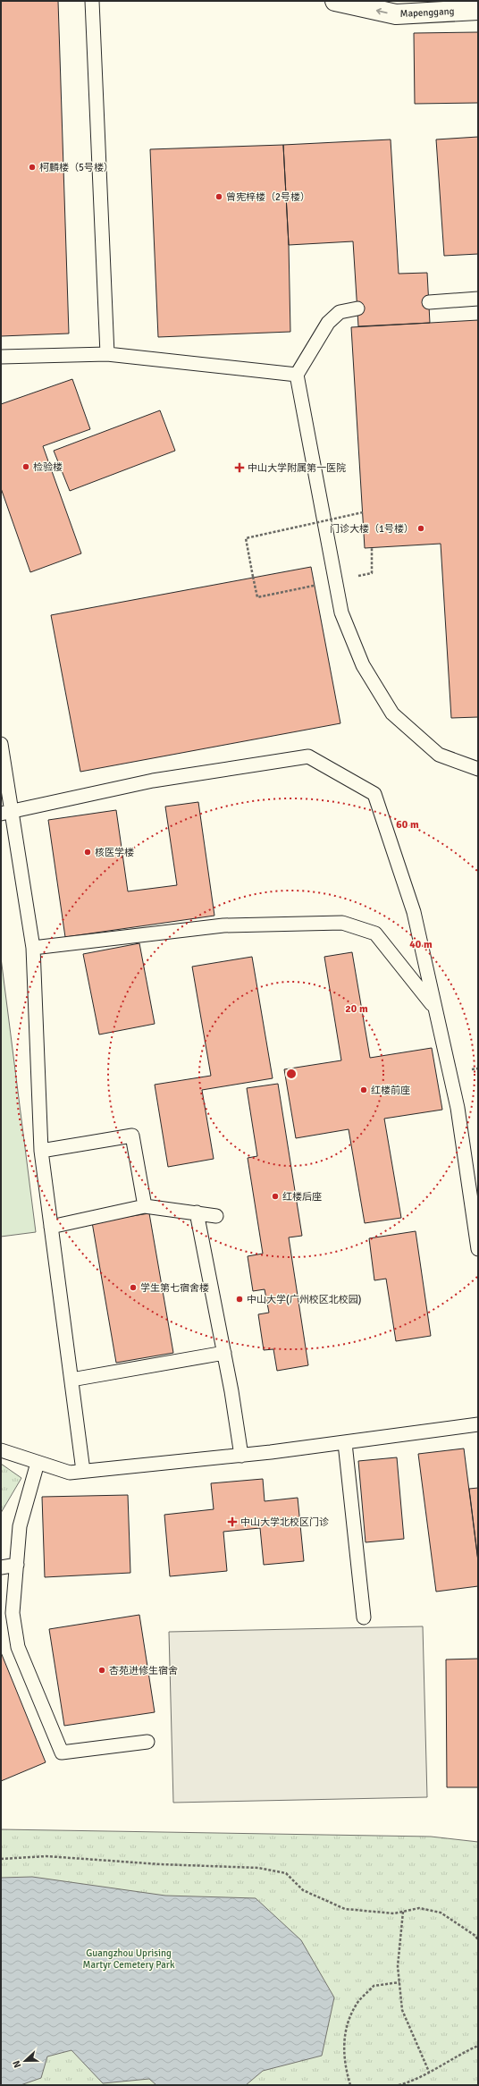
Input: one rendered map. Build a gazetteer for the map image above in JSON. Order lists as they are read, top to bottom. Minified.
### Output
{"streets":{"street":["Mapenggang"]},"one_way":["Mapenggang"],"parks":["Guangzhou Uprising Martyr Cemetery Park"],"places":{"other":["柯麟楼（5号楼）","曾宪梓楼（2号楼）","检验楼","门诊大楼（1号楼）","核医学楼","红楼前座","红楼后座","学生第七宿舍楼","中山大学(广州校区北校园)","杏苑进修生宿舍"],"health":["中山大学附属第一医院","中山大学北校区门诊"]},"north":"left","rings":["60 m","40 m","20 m"]}
